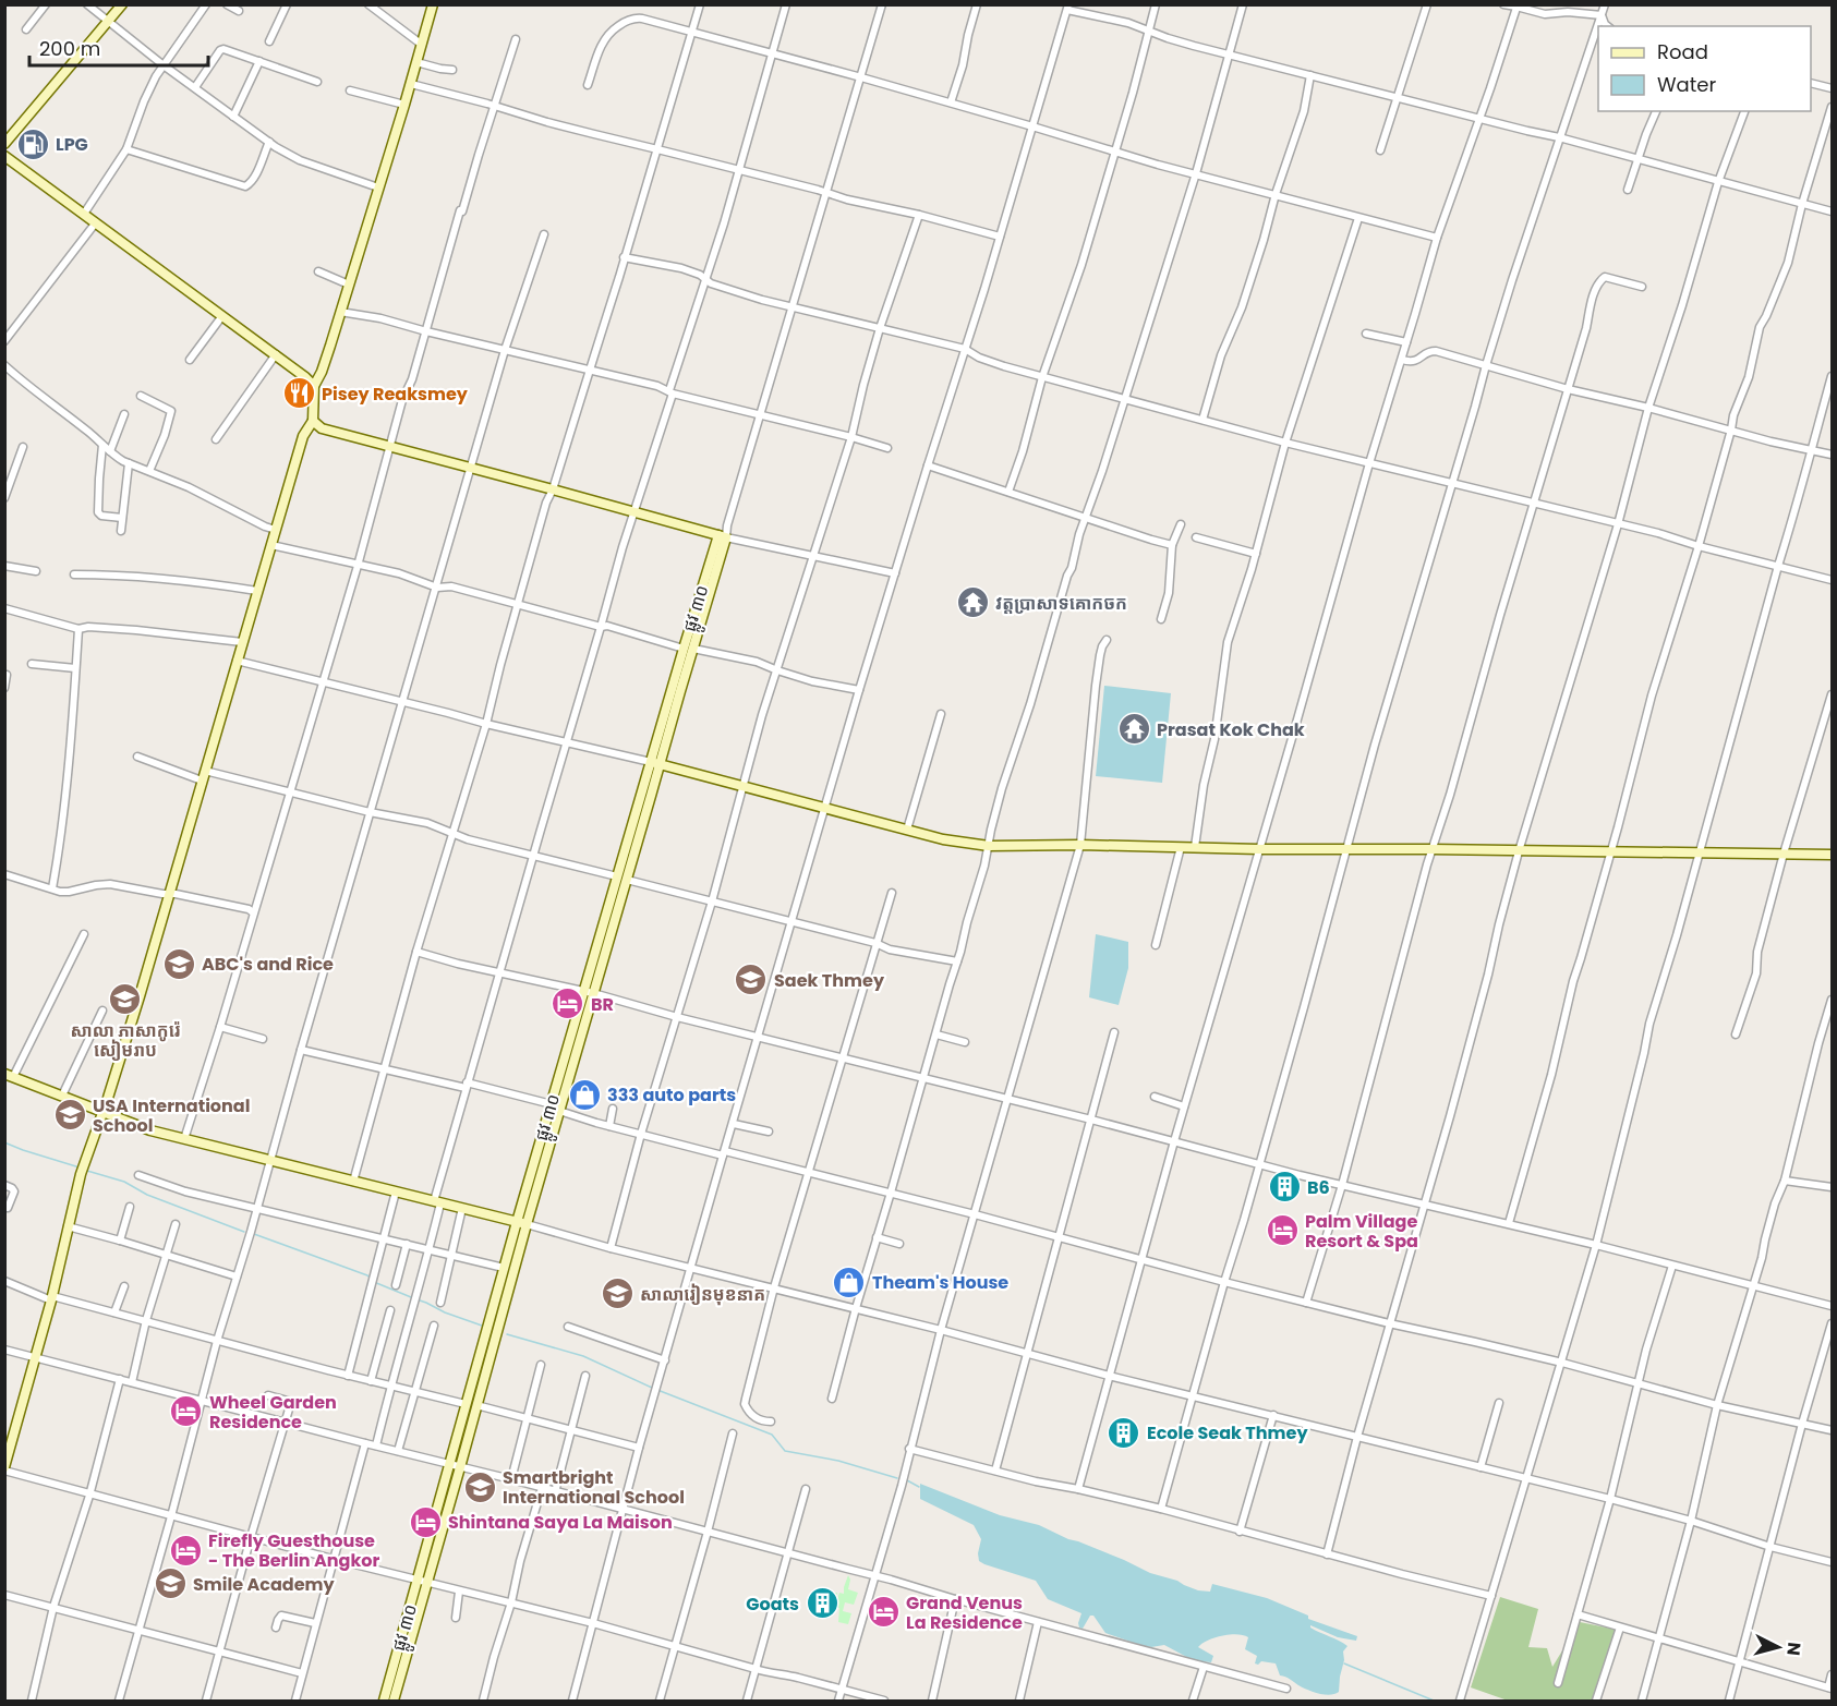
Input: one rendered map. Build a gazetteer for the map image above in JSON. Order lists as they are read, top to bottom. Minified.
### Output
{"streets":{"street":["ផ្លូវ ៣០"]},"places":{"fuel station":["LPG"],"restaurant":["Pisey Reaksmey"],"temple":["វត្តប្រាសាទគោកចក","Prasat Kok Chak"],"school or university":["ABC's and Rice","Saek Thmey","សាលា ភាសាកូរ៉េ សៀមរាប","USA International School","សាលារៀនមុខនាគ","Smartbright International School","Smile Academy"],"hotel":["BR","Palm Village Resort & Spa","Wheel Garden Residence","Shintana Saya La Maison","Firefly Guesthouse - The Berlin Angkor","Grand Venus La Residence"],"shop":["333 auto parts","Theam's House"],"building":["B6","Ecole Seak Thmey","Goats"]},"legend":["Road","Water"],"scale_bar":"200 m","north":"right"}
